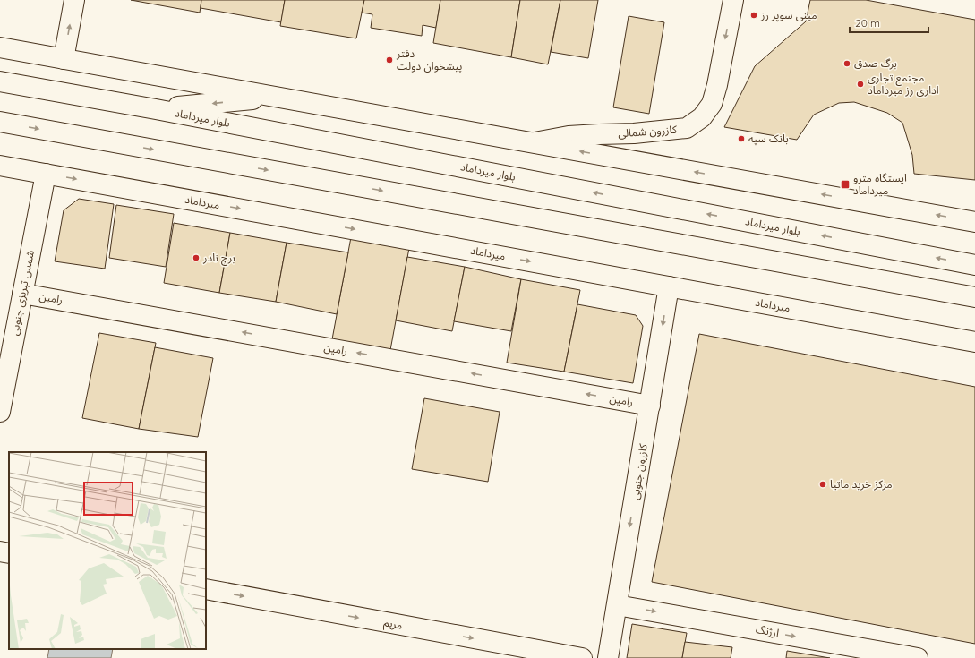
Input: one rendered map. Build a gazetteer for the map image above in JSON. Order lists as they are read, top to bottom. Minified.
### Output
{"streets":{"main road":["بلوار میرداماد","کازرون شمالی","میرداماد","شمس تبریزی جنوبی","رامین","کازرون جنوبی","مریم","ارژنگ"]},"crossings":[["میرداماد","شمس تبریزی جنوبی"],["میرداماد","کازرون جنوبی"],["شمس تبریزی جنوبی","رامین"],["رامین","کازرون جنوبی"],["کازرون جنوبی","ارژنگ"]],"one_way":["کازرون شمالی","کازرون جنوبی","مریم","ارژنگ"],"places":{"other":["مینی سوپر رز","دفتر پیشخوان دولت","برگ صدق","مجتمع تجاری اداری رز میرداماد","بانک سپه","برج نادر","مرکز خرید ماتیا"],"transit":["ایستگاه مترو میرداماد"]},"scale_bar":"20 m"}
